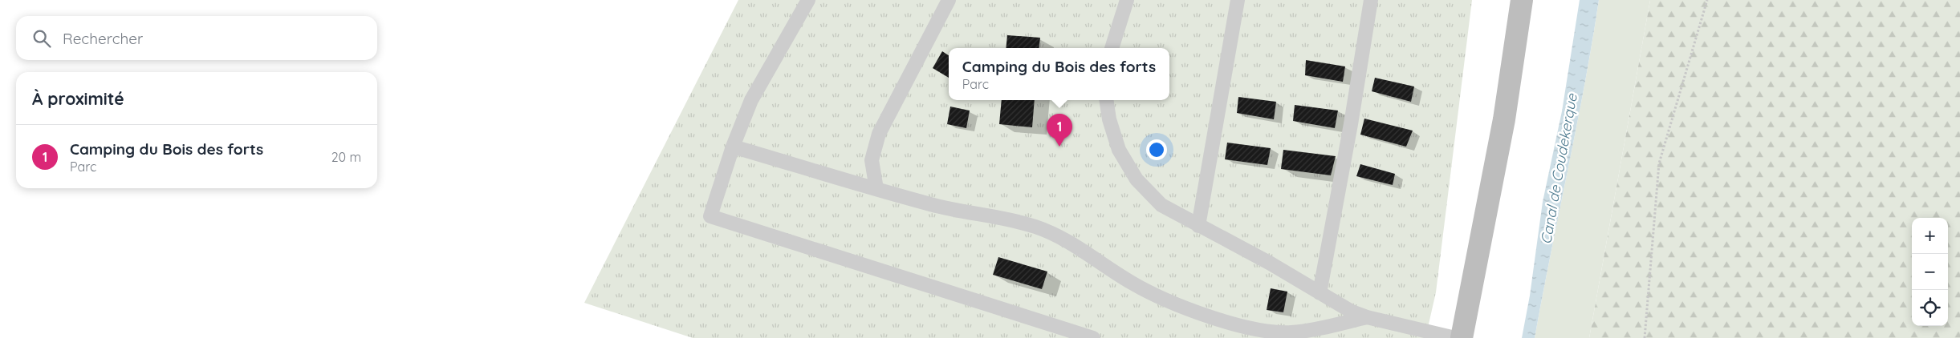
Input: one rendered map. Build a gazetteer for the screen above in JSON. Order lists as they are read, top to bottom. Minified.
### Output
{"water":["Canal de Coudekerque"],"page":{"search":"Rechercher","popup":["Camping du Bois des forts","Parc"],"heading":"À proximité","pins":"1","list":[{"mark":"1","name":"Camping du Bois des forts","note":"Parc","value":"20 m"}],"map_buttons":["+","−"]}}
